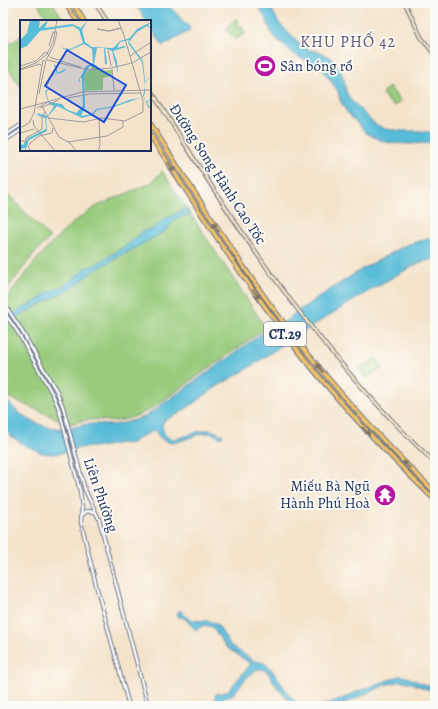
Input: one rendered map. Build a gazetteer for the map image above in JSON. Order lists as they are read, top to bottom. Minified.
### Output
{"streets":{"highway":["CT.29"],"main road":["Đường Song Hành Cao Tốc"],"street":["Liên Phường"]},"districts":["KHU PHỐ 42"],"places":{"sports":["Sân bóng rổ"],"temple":["Miếu Bà Ngũ Hành Phú Hoà"]}}
